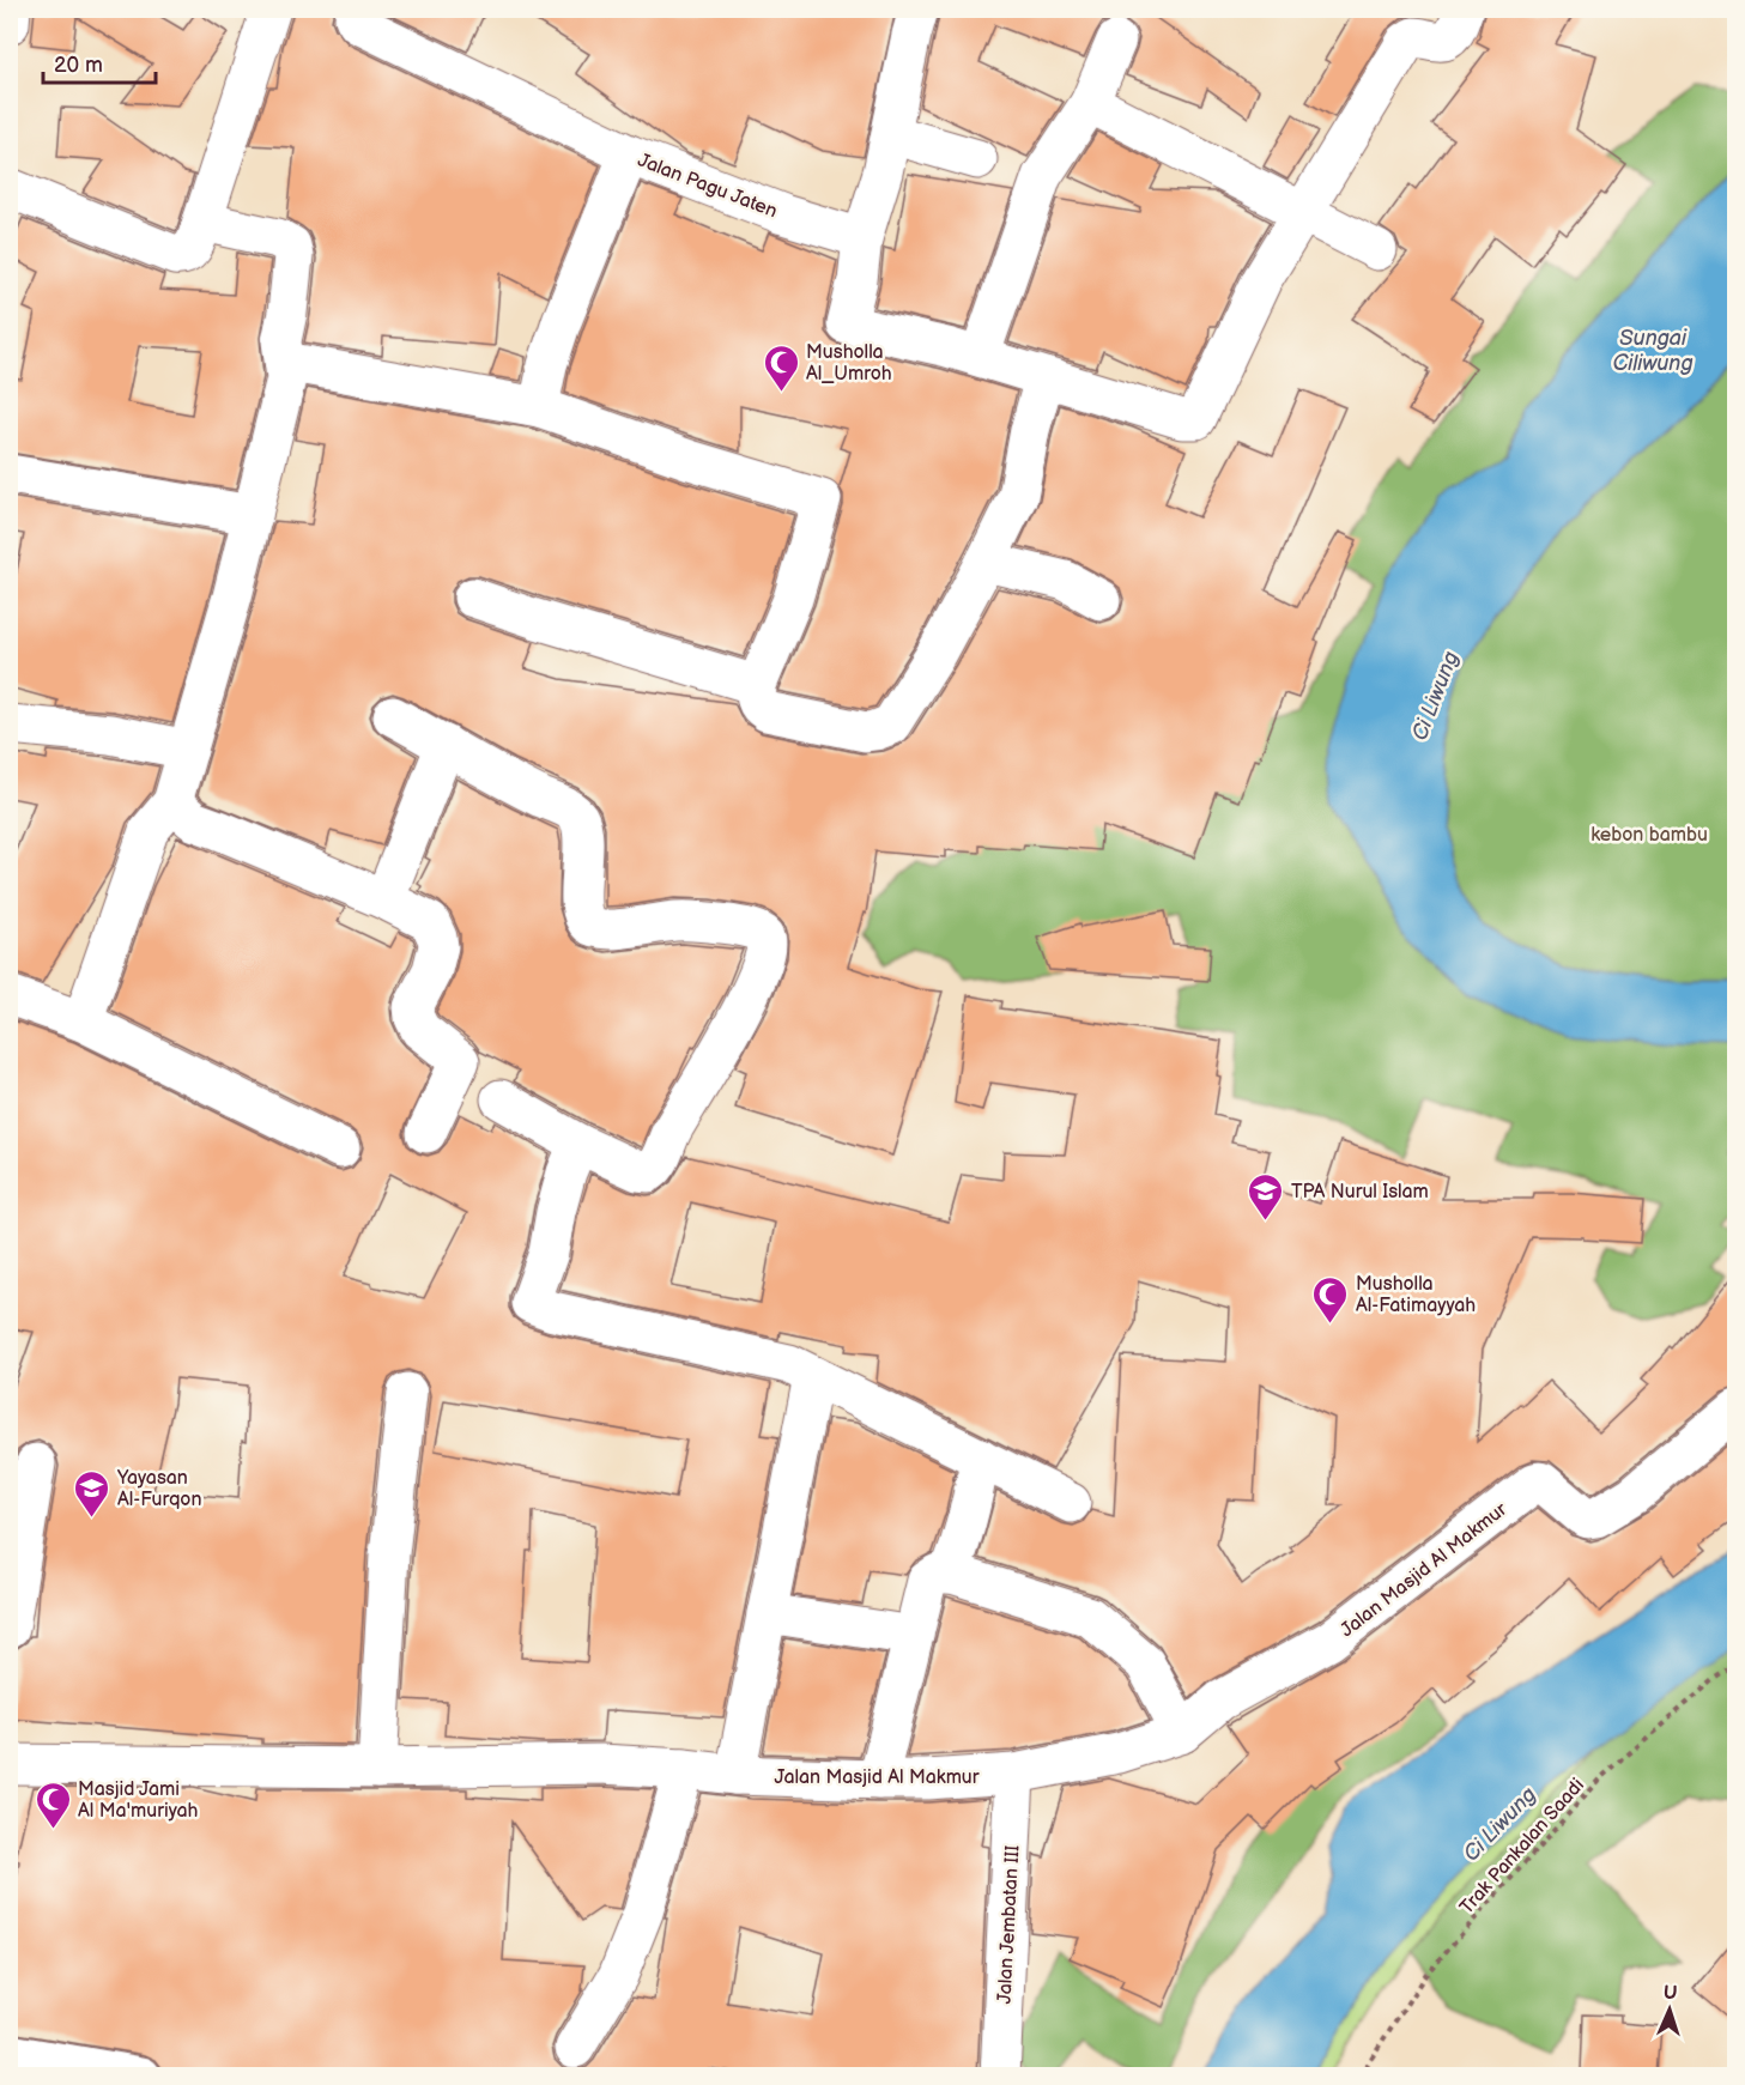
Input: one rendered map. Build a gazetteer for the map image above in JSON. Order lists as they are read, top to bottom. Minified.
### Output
{"streets":{"street":["Jalan Pagu Jaten","Jalan Masjid Al Makmur","Jalan Jembatan III"],"path":["Trak Pankalan Saadi"]},"crossings":[["Jalan Masjid Al Makmur","Jalan Jembatan III"]],"water":["Sungai Ciliwung","Ci Liwung"],"parks":["kebon bambu"],"places":{"mosque":["Musholla Al_Umroh","Musholla Al-Fatimayyah","Masjid Jami Al Ma'muriyah"],"school or university":["TPA Nurul Islam","Yayasan Al-Furqon"]},"scale_bar":"20 m","north":"top"}
